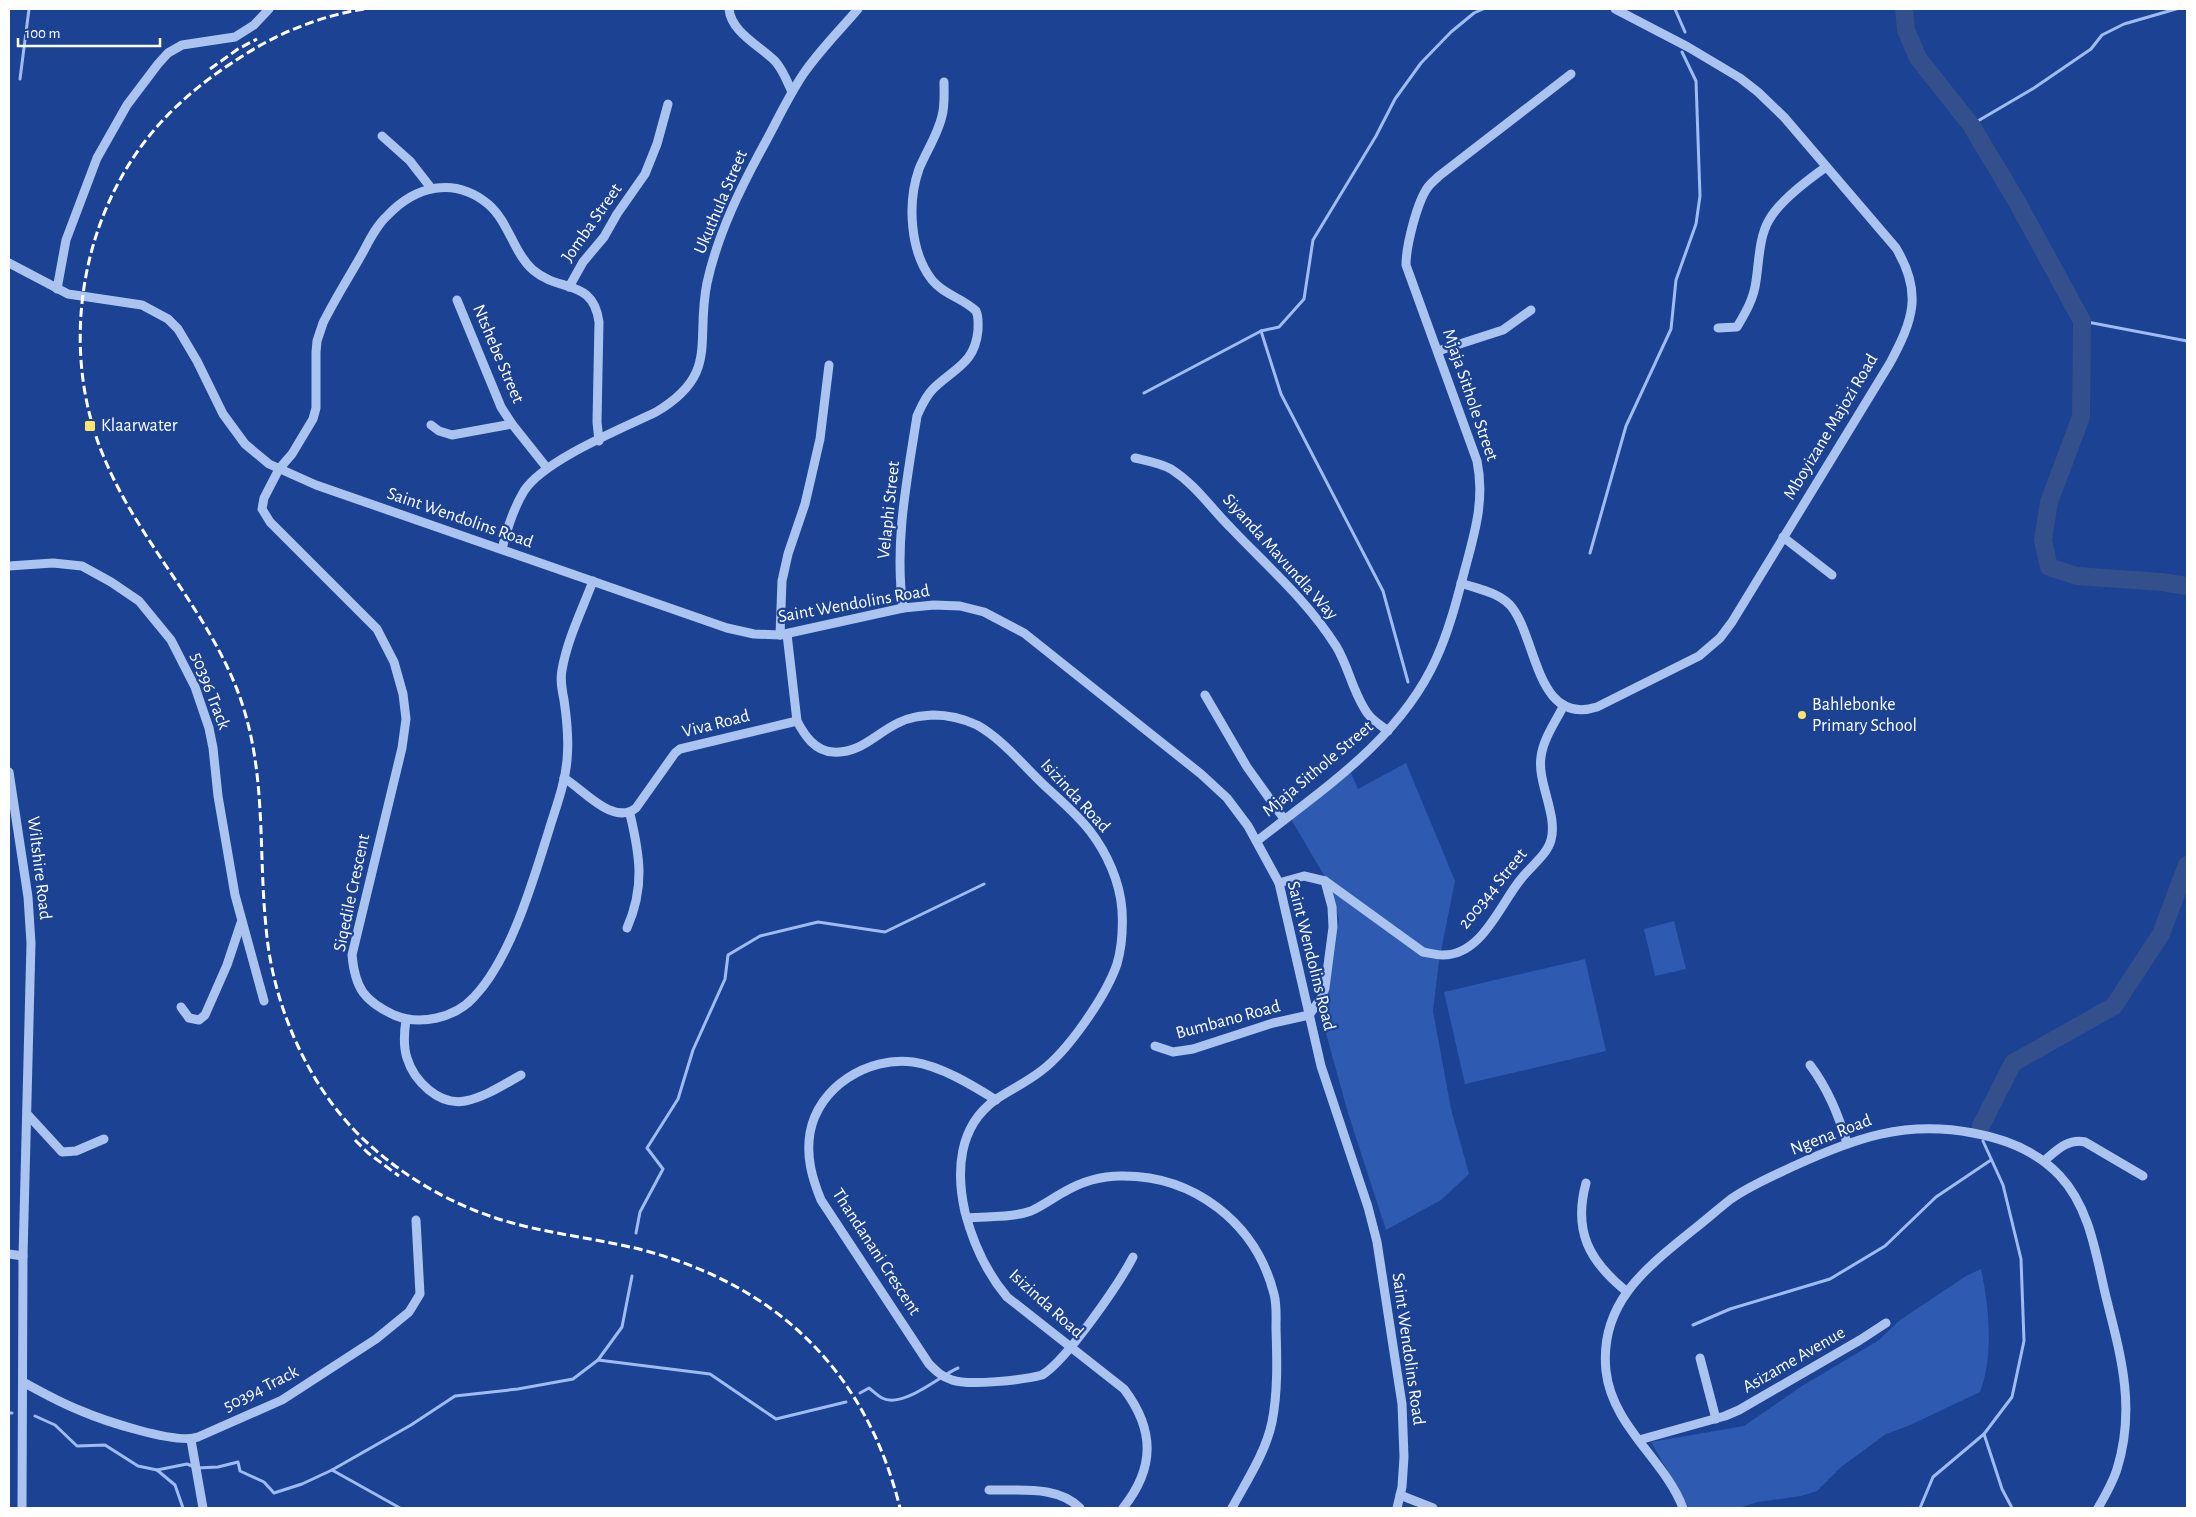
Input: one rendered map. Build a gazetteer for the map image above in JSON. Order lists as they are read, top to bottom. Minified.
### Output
{"streets":{"street":["Ukuthula Street","Jomba Street","Ntshebe Street","Mjaja Sithole Street","Mboyizane Majozi Road","Velaphi Street","Saint Wendolins Road","Siyanda Mavundla Way","50396 Track","Viva Road","Isizinda Road","Wiltshire Road","200344 Street","Siqedile Crescent","Bumbano Road","Ngena Road","Thandanani Crescent","Asizame Avenue","50394 Track"]},"crossings":[["Ukuthula Street","Jomba Street"],["Ukuthula Street","Ntshebe Street"],["Ukuthula Street","Saint Wendolins Road"],["Mjaja Sithole Street","Saint Wendolins Road"],["Mjaja Sithole Street","Siyanda Mavundla Way"],["Mboyizane Majozi Road","200344 Street"],["Velaphi Street","Saint Wendolins Road"],["Saint Wendolins Road","Isizinda Road"],["Saint Wendolins Road","200344 Street"],["Saint Wendolins Road","Siqedile Crescent"],["Saint Wendolins Road","Bumbano Road"],["Viva Road","Isizinda Road"],["Isizinda Road","Thandanani Crescent"],["Ngena Road","Asizame Avenue"]],"places":{"transit":["Klaarwater"],"other":["Bahlebonke Primary School"]},"scale_bar":"100 m"}
